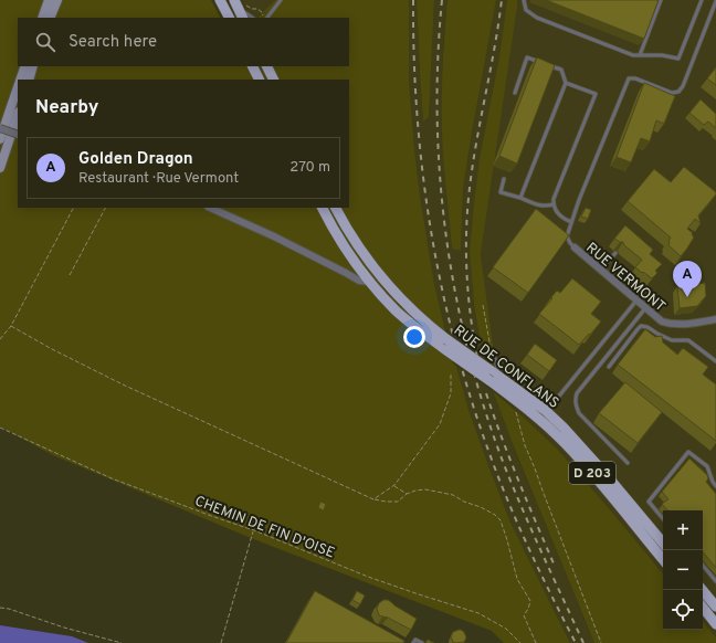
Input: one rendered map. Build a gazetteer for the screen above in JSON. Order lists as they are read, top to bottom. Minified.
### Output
{"streets":{"main road":["RUE DE CONFLANS","D 203"],"street":["RUE VERMONT"],"path":["CHEMIN DE FIN D'OISE"]},"page":{"search":"Search here","heading":"Nearby","list":[{"mark":"A","name":"Golden Dragon","note":"Restaurant · Rue Vermont","value":"270 m"}],"pins":"A","map_buttons":["+","−"]}}
